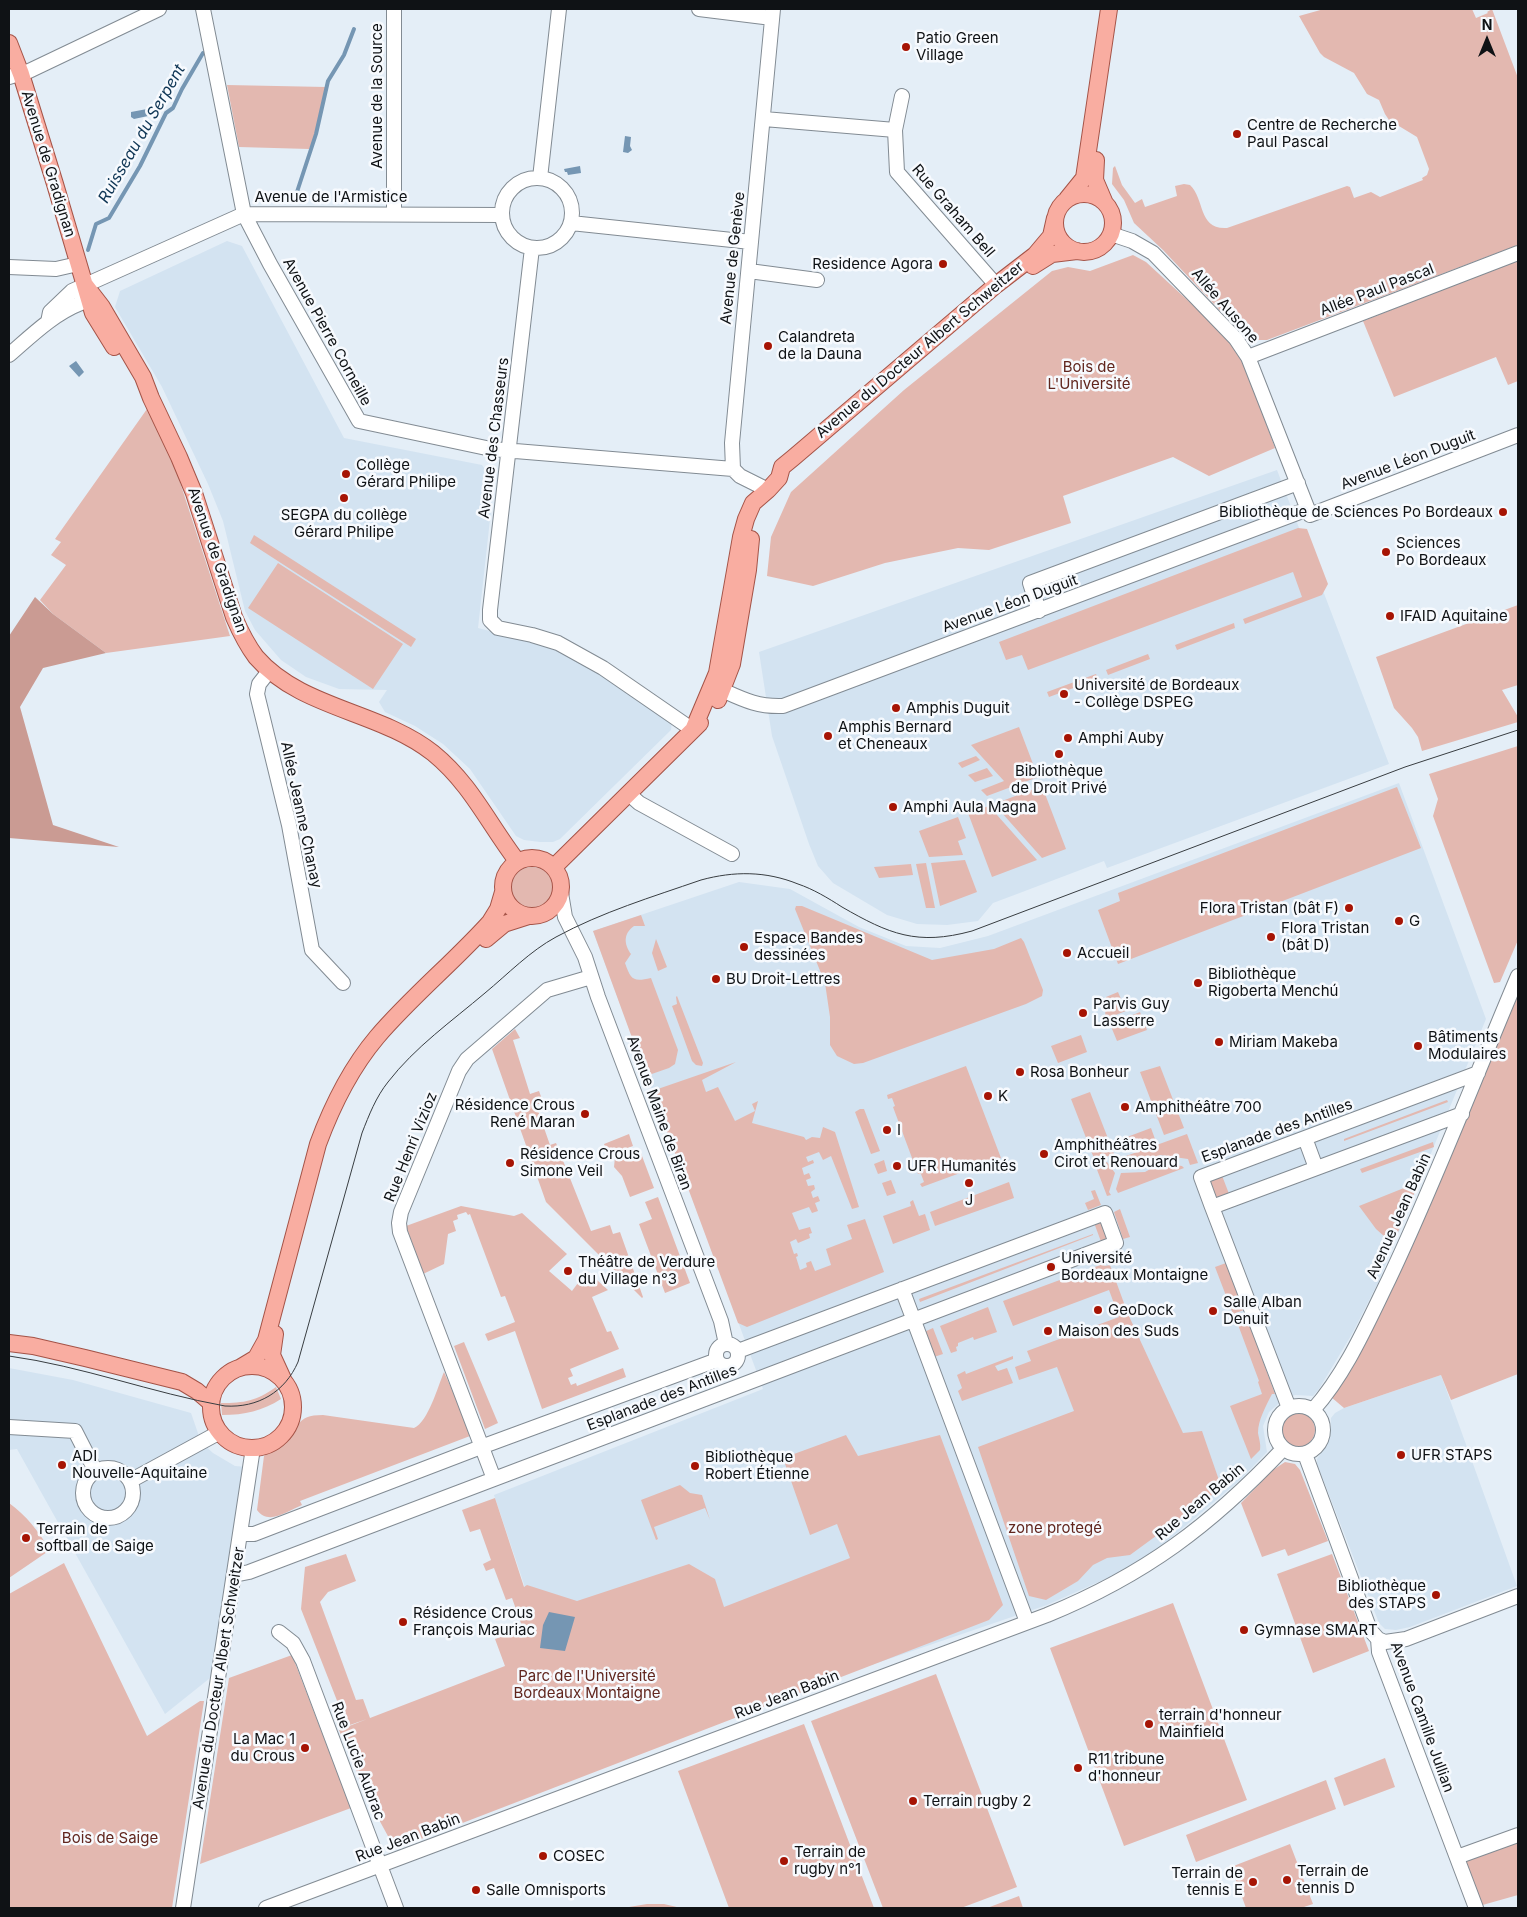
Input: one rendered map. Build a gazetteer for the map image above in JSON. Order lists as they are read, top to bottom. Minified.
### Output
{"streets":{"main road":["Avenue de Gradignan","Avenue du Docteur Albert Schweitzer"],"street":["Avenue de la Source","Avenue de l'Armistice","Rue Graham Bell","Avenue de Genève","Allée Paul Pascal","Allée Ausone","Avenue Pierre Corneille","Avenue des Chasseurs","Avenue Léon Duguit","Allée Jeanne Chanay","Avenue Maine de Biran","Esplanade des Antilles","Rue Henri Vizioz","Avenue Jean Babin","Rue Jean Babin","Avenue Camille Jullian","Rue Lucie Aubrac"]},"crossings":[["Avenue de la Source","Avenue de l'Armistice"],["Avenue de Gradignan","Avenue de l'Armistice"],["Avenue de Gradignan","Avenue du Docteur Albert Schweitzer"],["Avenue de Gradignan","Allée Jeanne Chanay"],["Avenue de Gradignan","Avenue Maine de Biran"],["Avenue de l'Armistice","Avenue Pierre Corneille"],["Avenue de l'Armistice","Avenue des Chasseurs"],["Rue Graham Bell","Avenue du Docteur Albert Schweitzer"],["Avenue de Genève","Avenue Pierre Corneille"],["Allée Paul Pascal","Allée Ausone"],["Allée Ausone","Avenue du Docteur Albert Schweitzer"],["Allée Ausone","Avenue Léon Duguit"],["Avenue Pierre Corneille","Avenue des Chasseurs"],["Avenue du Docteur Albert Schweitzer","Avenue des Chasseurs"],["Avenue du Docteur Albert Schweitzer","Avenue Léon Duguit"],["Avenue du Docteur Albert Schweitzer","Avenue Maine de Biran"],["Avenue du Docteur Albert Schweitzer","Esplanade des Antilles"],["Avenue Maine de Biran","Esplanade des Antilles"],["Avenue Maine de Biran","Rue Henri Vizioz"],["Esplanade des Antilles","Rue Henri Vizioz"],["Esplanade des Antilles","Avenue Jean Babin"],["Avenue Jean Babin","Rue Jean Babin"],["Avenue Jean Babin","Avenue Camille Jullian"],["Rue Jean Babin","Avenue Camille Jullian"],["Rue Jean Babin","Rue Lucie Aubrac"]],"water":["Ruisseau du Serpent"],"parks":["Bois de L'Université","zone protegé","Parc de l'Université Bordeaux Montaigne","Bois de Saige"],"places":["Patio Green Village","Centre de Recherche Paul Pascal","Residence Agora","Calandreta de la Dauna","Collège Gérard Philipe","SEGPA du collège Gérard Philipe","Bibliothèque de Sciences Po Bordeaux","Sciences Po Bordeaux","IFAID Aquitaine","Université de Bordeaux - Collège DSPEG","Amphis Duguit","Amphis Bernard et Cheneaux","Amphi Auby","Bibliothèque de Droit Privé","Amphi Aula Magna","Flora Tristan (bât F)","G","Flora Tristan (bât D)","Espace Bandes dessinées","Accueil","BU Droit-Lettres","Bibliothèque Rigoberta Menchú","Parvis Guy Lasserre","Miriam Makeba","Bâtiments Modulaires","Rosa Bonheur","K","Amphithéâtre 700","Résidence Crous René Maran","I","Amphithéâtres Cirot et Renouard","Résidence Crous Simone Veil","UFR Humanités","J","Université Bordeaux Montaigne","Théâtre de Verdure du Village n°3","GeoDock","Salle Alban Denuit","Maison des Suds","UFR STAPS","ADI Nouvelle-Aquitaine","Bibliothèque Robert Étienne","Terrain de softball de Saige","Bibliothèque des STAPS","Résidence Crous François Mauriac","Gymnase SMART","terrain d'honneur Mainfield","La Mac 1 du Crous","R11 tribune d'honneur","Terrain rugby 2","COSEC","Terrain de rugby n°1","Terrain de tennis D","Terrain de tennis E","Salle Omnisports"],"north":"top"}
